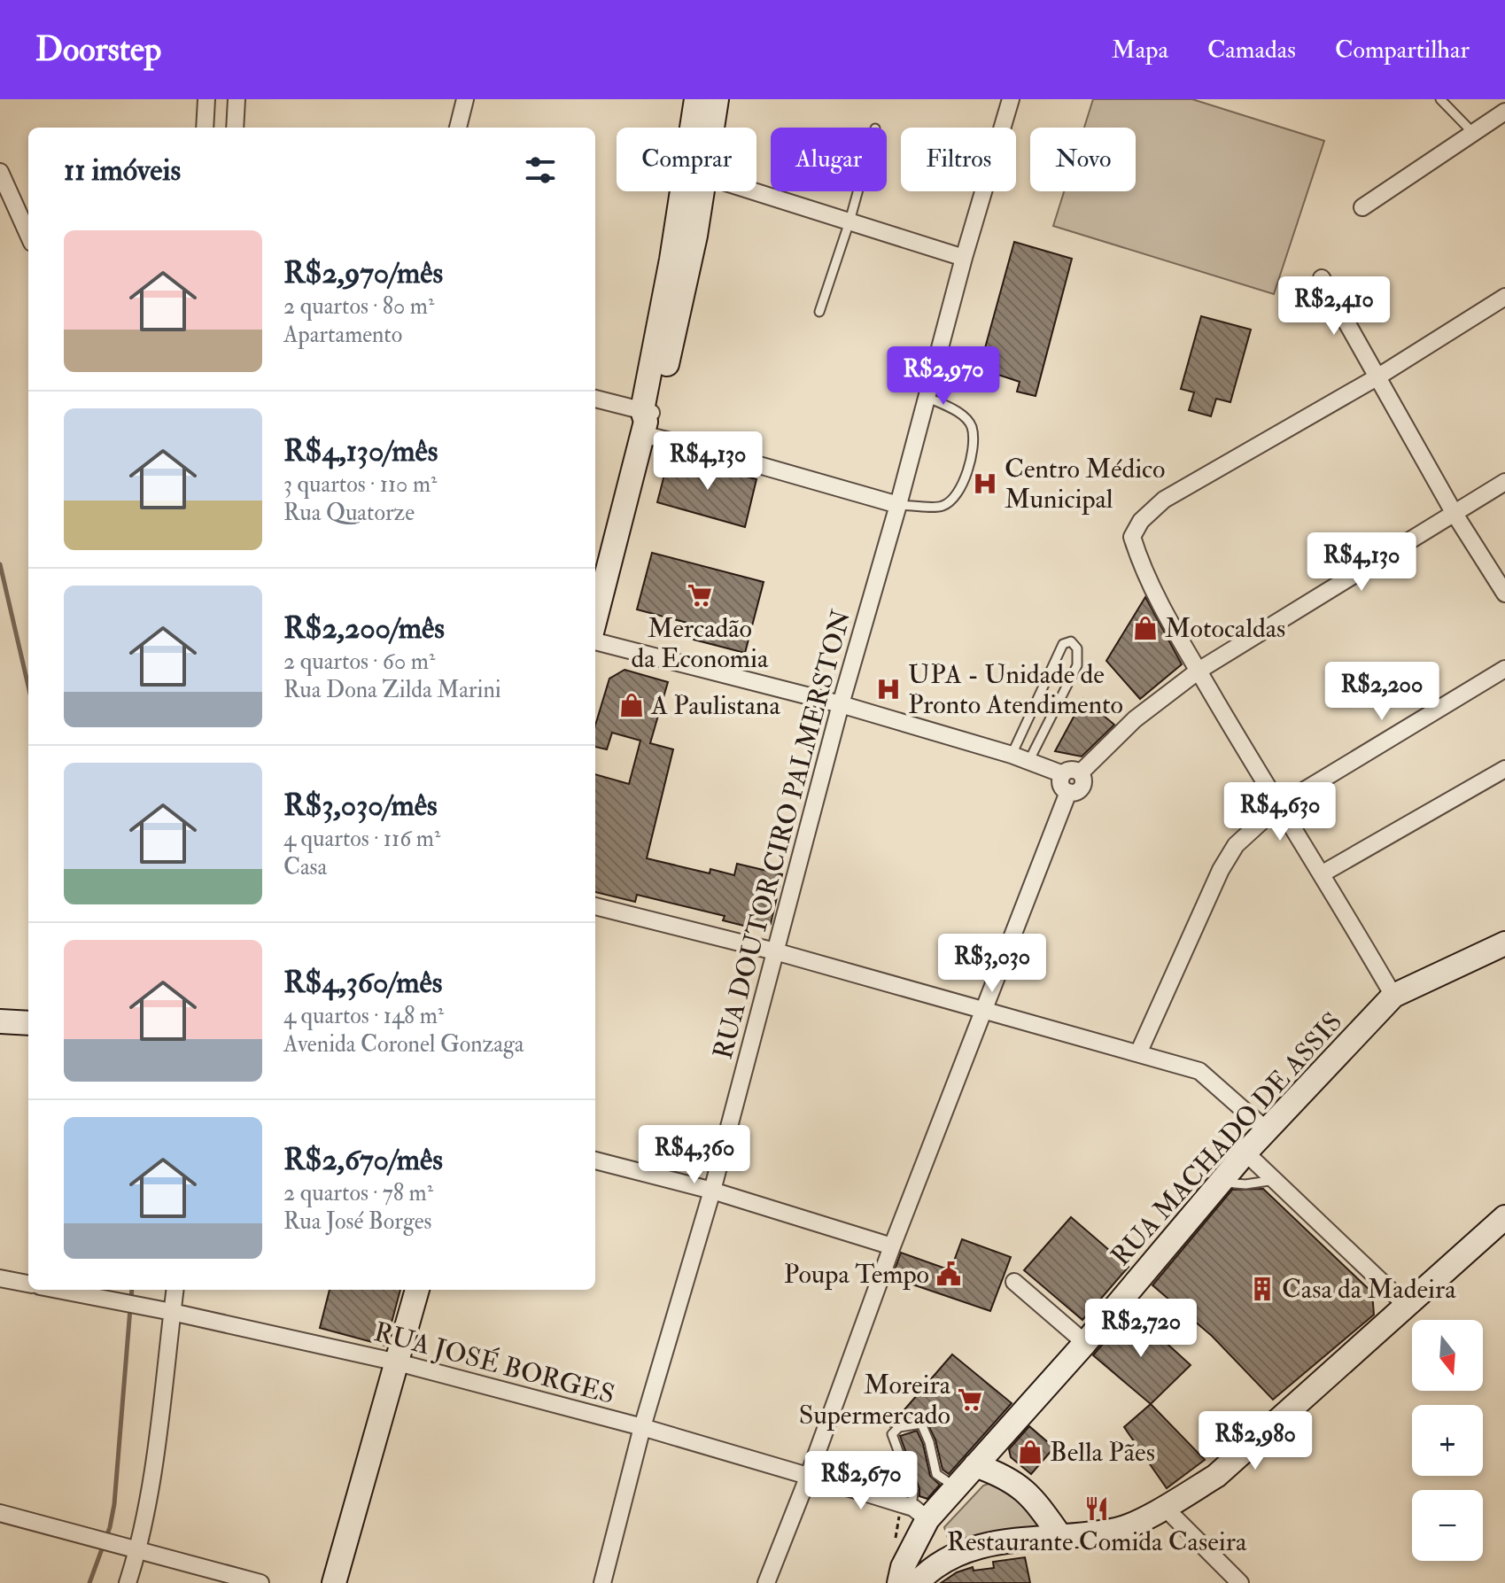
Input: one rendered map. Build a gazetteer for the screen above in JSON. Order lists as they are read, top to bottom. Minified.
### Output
{"streets":{"main road":["RUA MACHADO DE ASSIS"],"street":["RUA DOUTOR CIRO PALMERSTON","RUA JOSÉ BORGES"]},"crossings":[["RUA DOUTOR CIRO PALMERSTON","RUA JOSÉ BORGES"],["RUA MACHADO DE ASSIS","RUA JOSÉ BORGES"]],"places":{"hospital":["Centro Médico Municipal","UPA - Unidade de Pronto Atendimento"],"supermarket":["Mercadão da Economia","Moreira Supermercado"],"shop":["Motocaldas","A Paulistana","Bella Pães"],"public building":["Poupa Tempo"],"building":["Casa da Madeira"],"restaurant":["Restaurante Comida Caseira"]},"north":"bottom","page":{"header":"Doorstep","nav":["Mapa","Camadas","Compartilhar"],"chip":["Comprar","Alugar","Filtros","Novo"],"heading":"11 imóveis","list":[{"name":"R$2,970/mês","note":"2 quartos · 80 m² · Apartamento"},{"name":"R$4,130/mês","note":"3 quartos · 110 m² · Rua Quatorze"},{"name":"R$2,200/mês","note":"2 quartos · 60 m² · Rua Dona Zilda Marini"},{"name":"R$3,030/mês","note":"4 quartos · 116 m² · Casa"},{"name":"R$4,360/mês","note":"4 quartos · 148 m² · Avenida Coronel Gonzaga"},{"name":"R$2,670/mês","note":"2 quartos · 78 m² · Rua José Borges"}],"price":["R$2,410","R$2,970","R$4,130","R$4,130","R$2,200","R$4,630","R$3,030","R$4,360","R$2,720","R$2,980","R$2,670"],"map_buttons":["+","−"]}}
